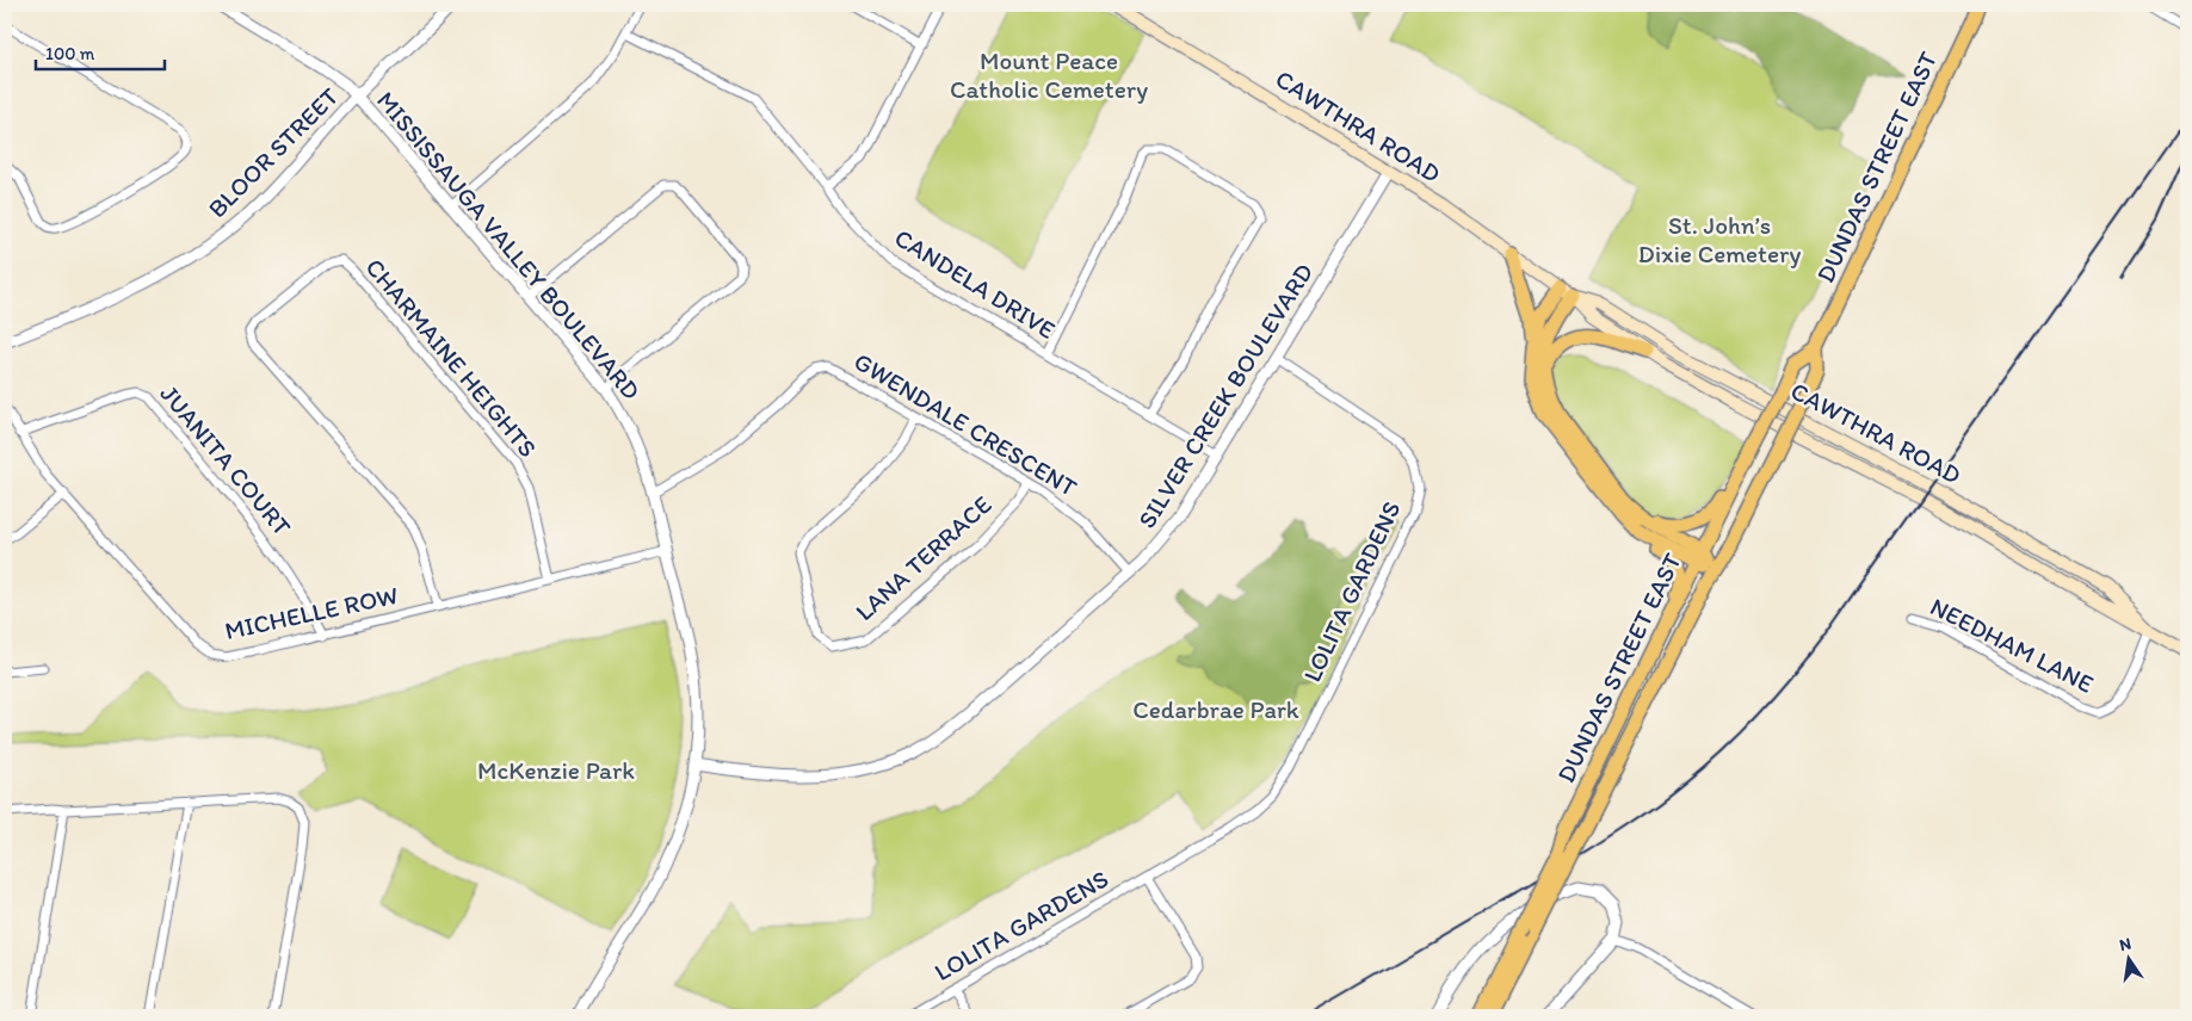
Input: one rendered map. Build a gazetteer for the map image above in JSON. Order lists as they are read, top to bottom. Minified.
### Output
{"streets":{"main road":["CAWTHRA ROAD","DUNDAS STREET EAST"],"street":["BLOOR STREET","MISSISSAUGA VALLEY BOULEVARD","CANDELA DRIVE","CHARMAINE HEIGHTS","SILVER CREEK BOULEVARD","GWENDALE CRESCENT","JUANITA COURT","LANA TERRACE","LOLITA GARDENS","MICHELLE ROW","NEEDHAM LANE"]},"crossings":[["CAWTHRA ROAD","SILVER CREEK BOULEVARD"],["CAWTHRA ROAD","NEEDHAM LANE"],["BLOOR STREET","MISSISSAUGA VALLEY BOULEVARD"],["MISSISSAUGA VALLEY BOULEVARD","SILVER CREEK BOULEVARD"],["MISSISSAUGA VALLEY BOULEVARD","GWENDALE CRESCENT"],["MISSISSAUGA VALLEY BOULEVARD","MICHELLE ROW"],["CANDELA DRIVE","SILVER CREEK BOULEVARD"],["CHARMAINE HEIGHTS","MICHELLE ROW"],["SILVER CREEK BOULEVARD","GWENDALE CRESCENT"],["SILVER CREEK BOULEVARD","LOLITA GARDENS"],["GWENDALE CRESCENT","LANA TERRACE"],["JUANITA COURT","MICHELLE ROW"]],"parks":["Mount Peace Catholic Cemetery","St. John’s Dixie Cemetery","Cedarbrae Park","McKenzie Park"],"scale_bar":"100 m","north":"top"}
